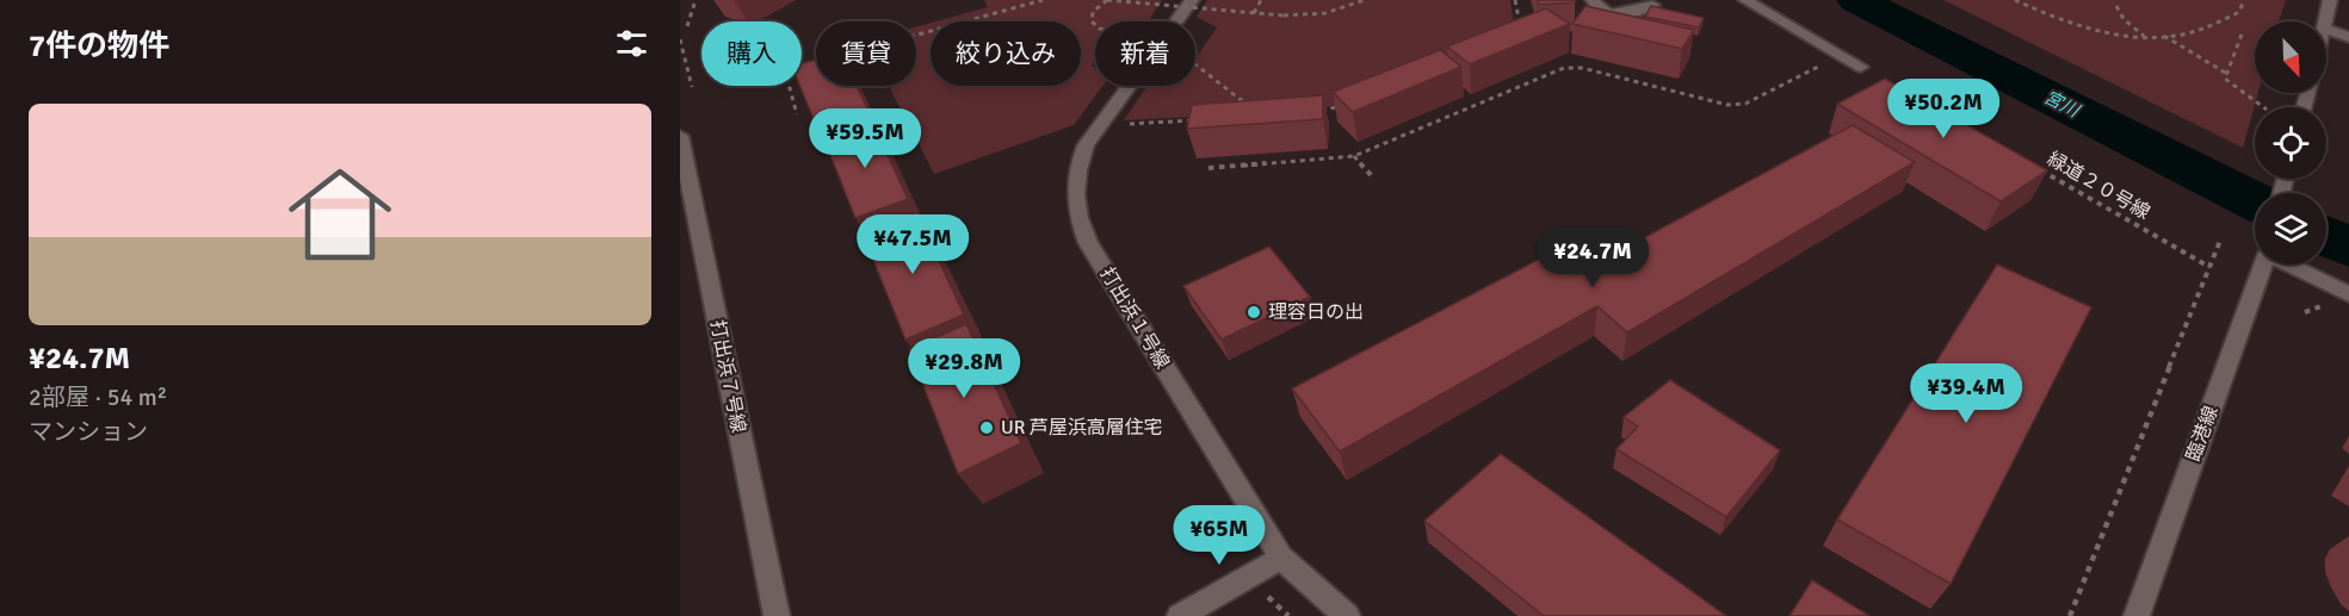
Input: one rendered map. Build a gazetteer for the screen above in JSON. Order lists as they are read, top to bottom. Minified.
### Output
{"streets":{"street":["打出浜１号線","打出浜７号線","臨港線"],"path":["緑道２０号線"]},"water":["宮川"],"places":["理容日の出","UR 芦屋浜高層住宅"],"north":"bottom right","page":{"heading":"7件の物件","chip":["購入","賃貸","絞り込み","新着"],"price":["¥50.2M","¥59.5M","¥47.5M","¥24.7M","¥29.8M","¥39.4M","¥65M"],"list":[{"name":"¥24.7M","note":"2部屋 · 54 m² · マンション"}]}}
